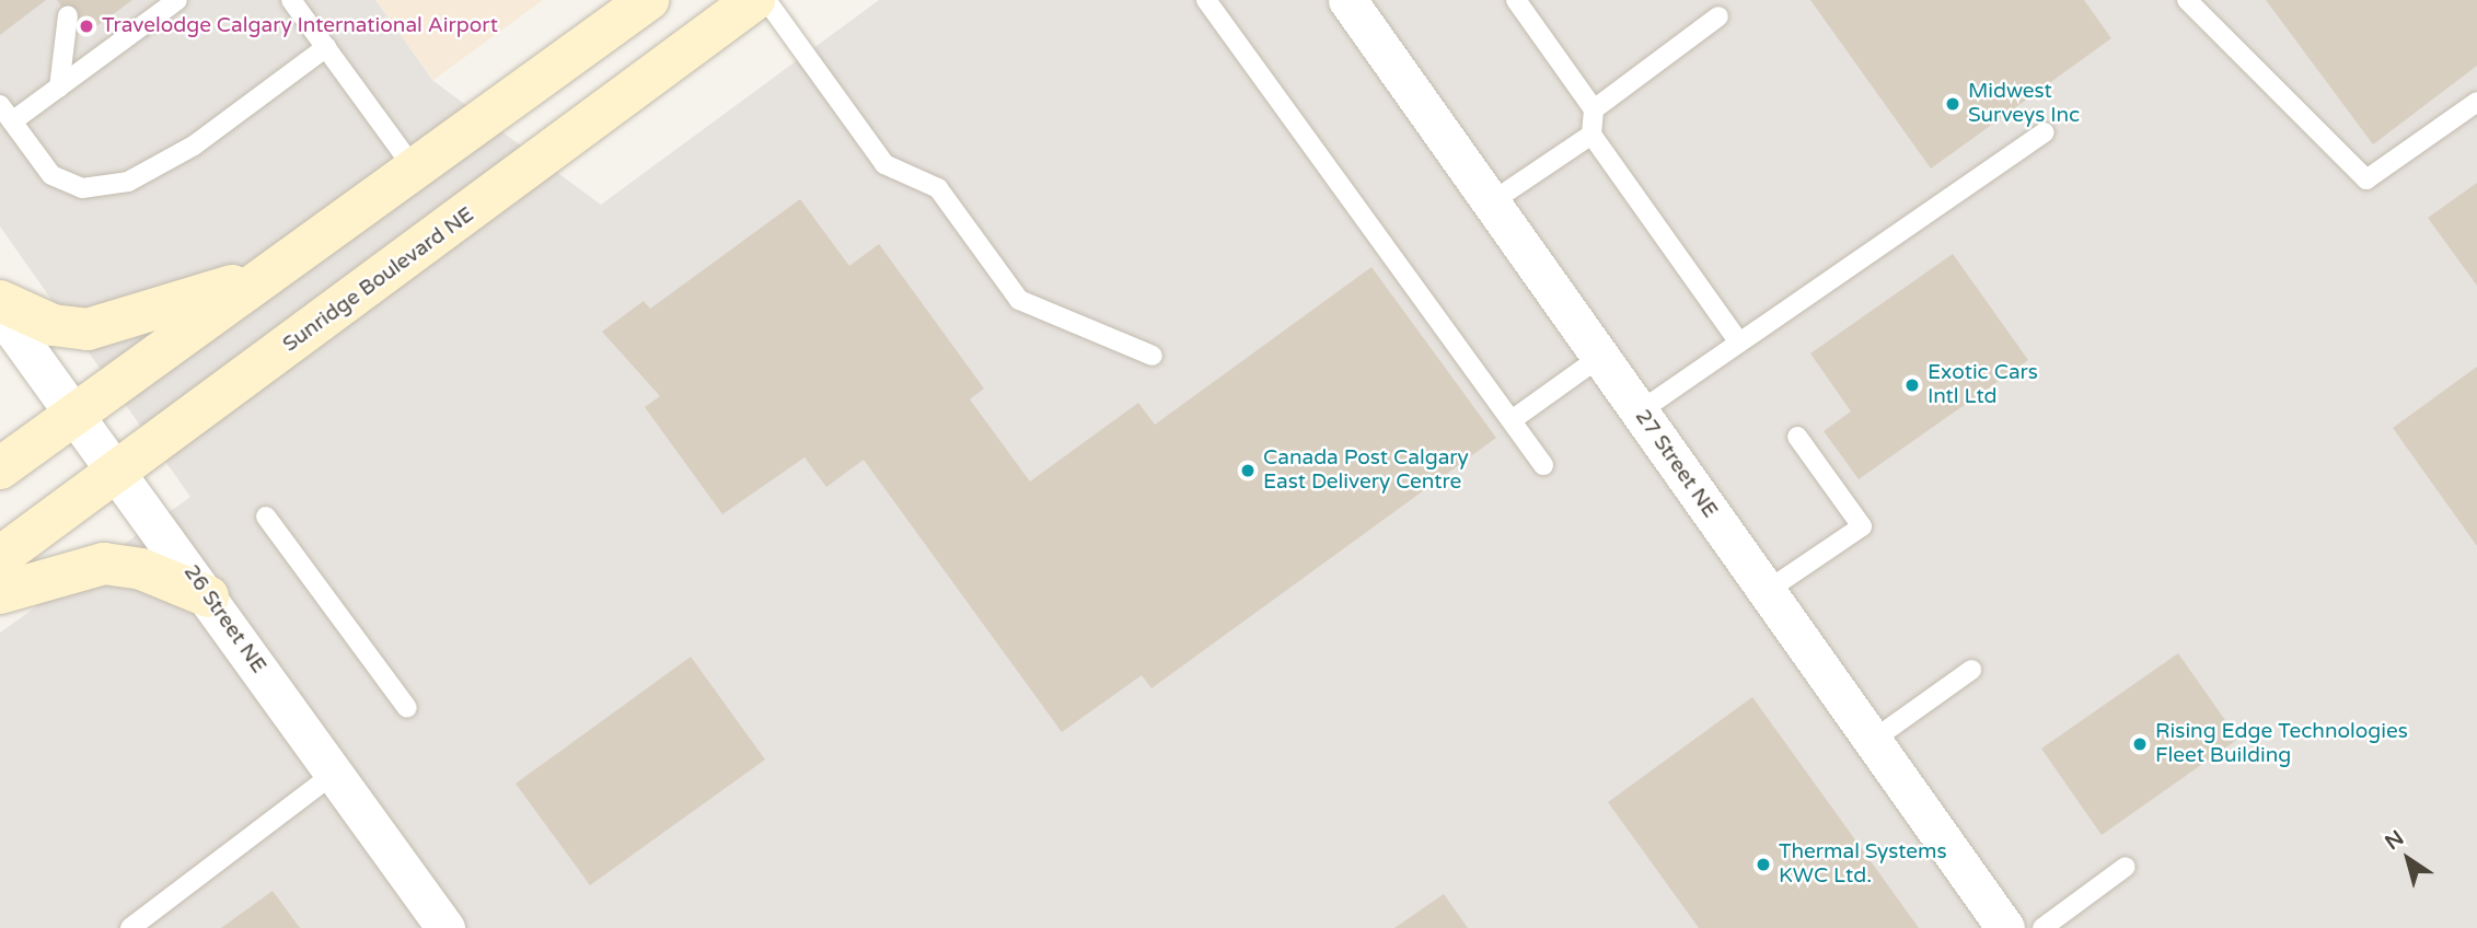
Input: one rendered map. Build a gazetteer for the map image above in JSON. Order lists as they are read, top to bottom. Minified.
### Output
{"streets":{"street":["Sunridge Boulevard NE","27 Street NE","26 Street NE"]},"crossings":[["Sunridge Boulevard NE","26 Street NE"]],"places":["Travelodge Calgary International Airport","Midwest Surveys Inc","Exotic Cars Intl Ltd","Canada Post Calgary East Delivery Centre","Rising Edge Technologies Fleet Building","Thermal Systems KWC Ltd."],"north":"top left"}
